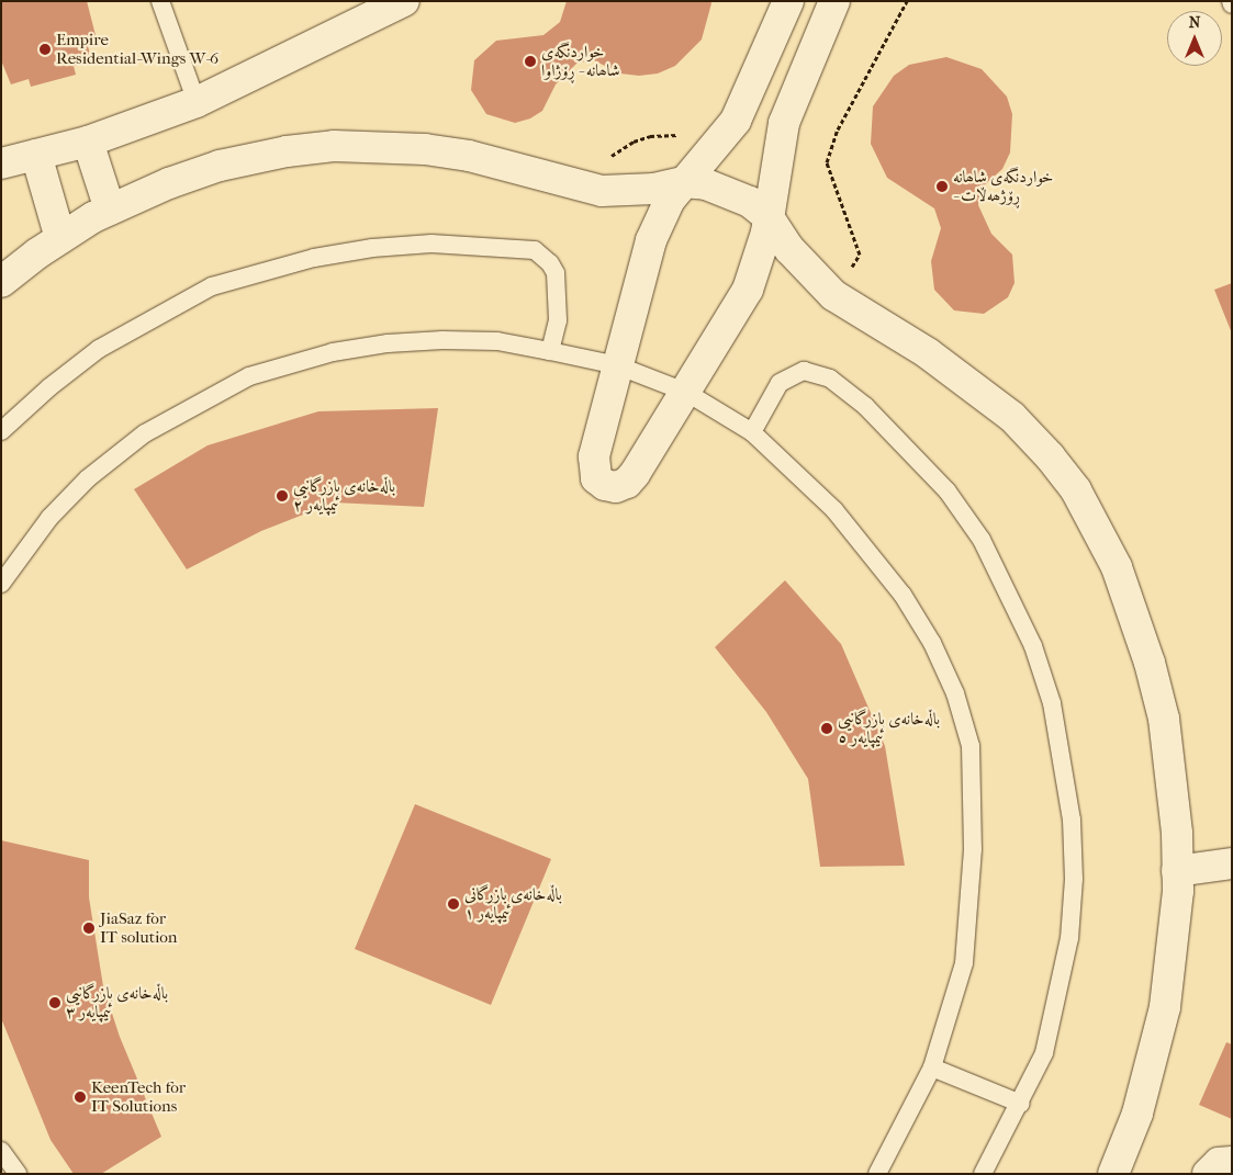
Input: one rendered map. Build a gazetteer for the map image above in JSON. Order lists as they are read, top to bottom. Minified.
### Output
{"places":["Empire Residential-Wings W-6","خواردنگەی شاھانە - ڕۆژاوا","خواردنگەی شاھانە - ڕۆژھەڵات","باڵەخانەی بازرگانیی ئیمپایەر ٢","باڵەخانەی بازرگانیی ئیمپایەر ٥","باڵەخانەی بازرگانی ئیمپایەر ١","JiaSaz for IT solution","باڵەخانەی بازرگانیی ئیمپایەر ٣","KeenTech for IT Solutions"],"north":"top"}
